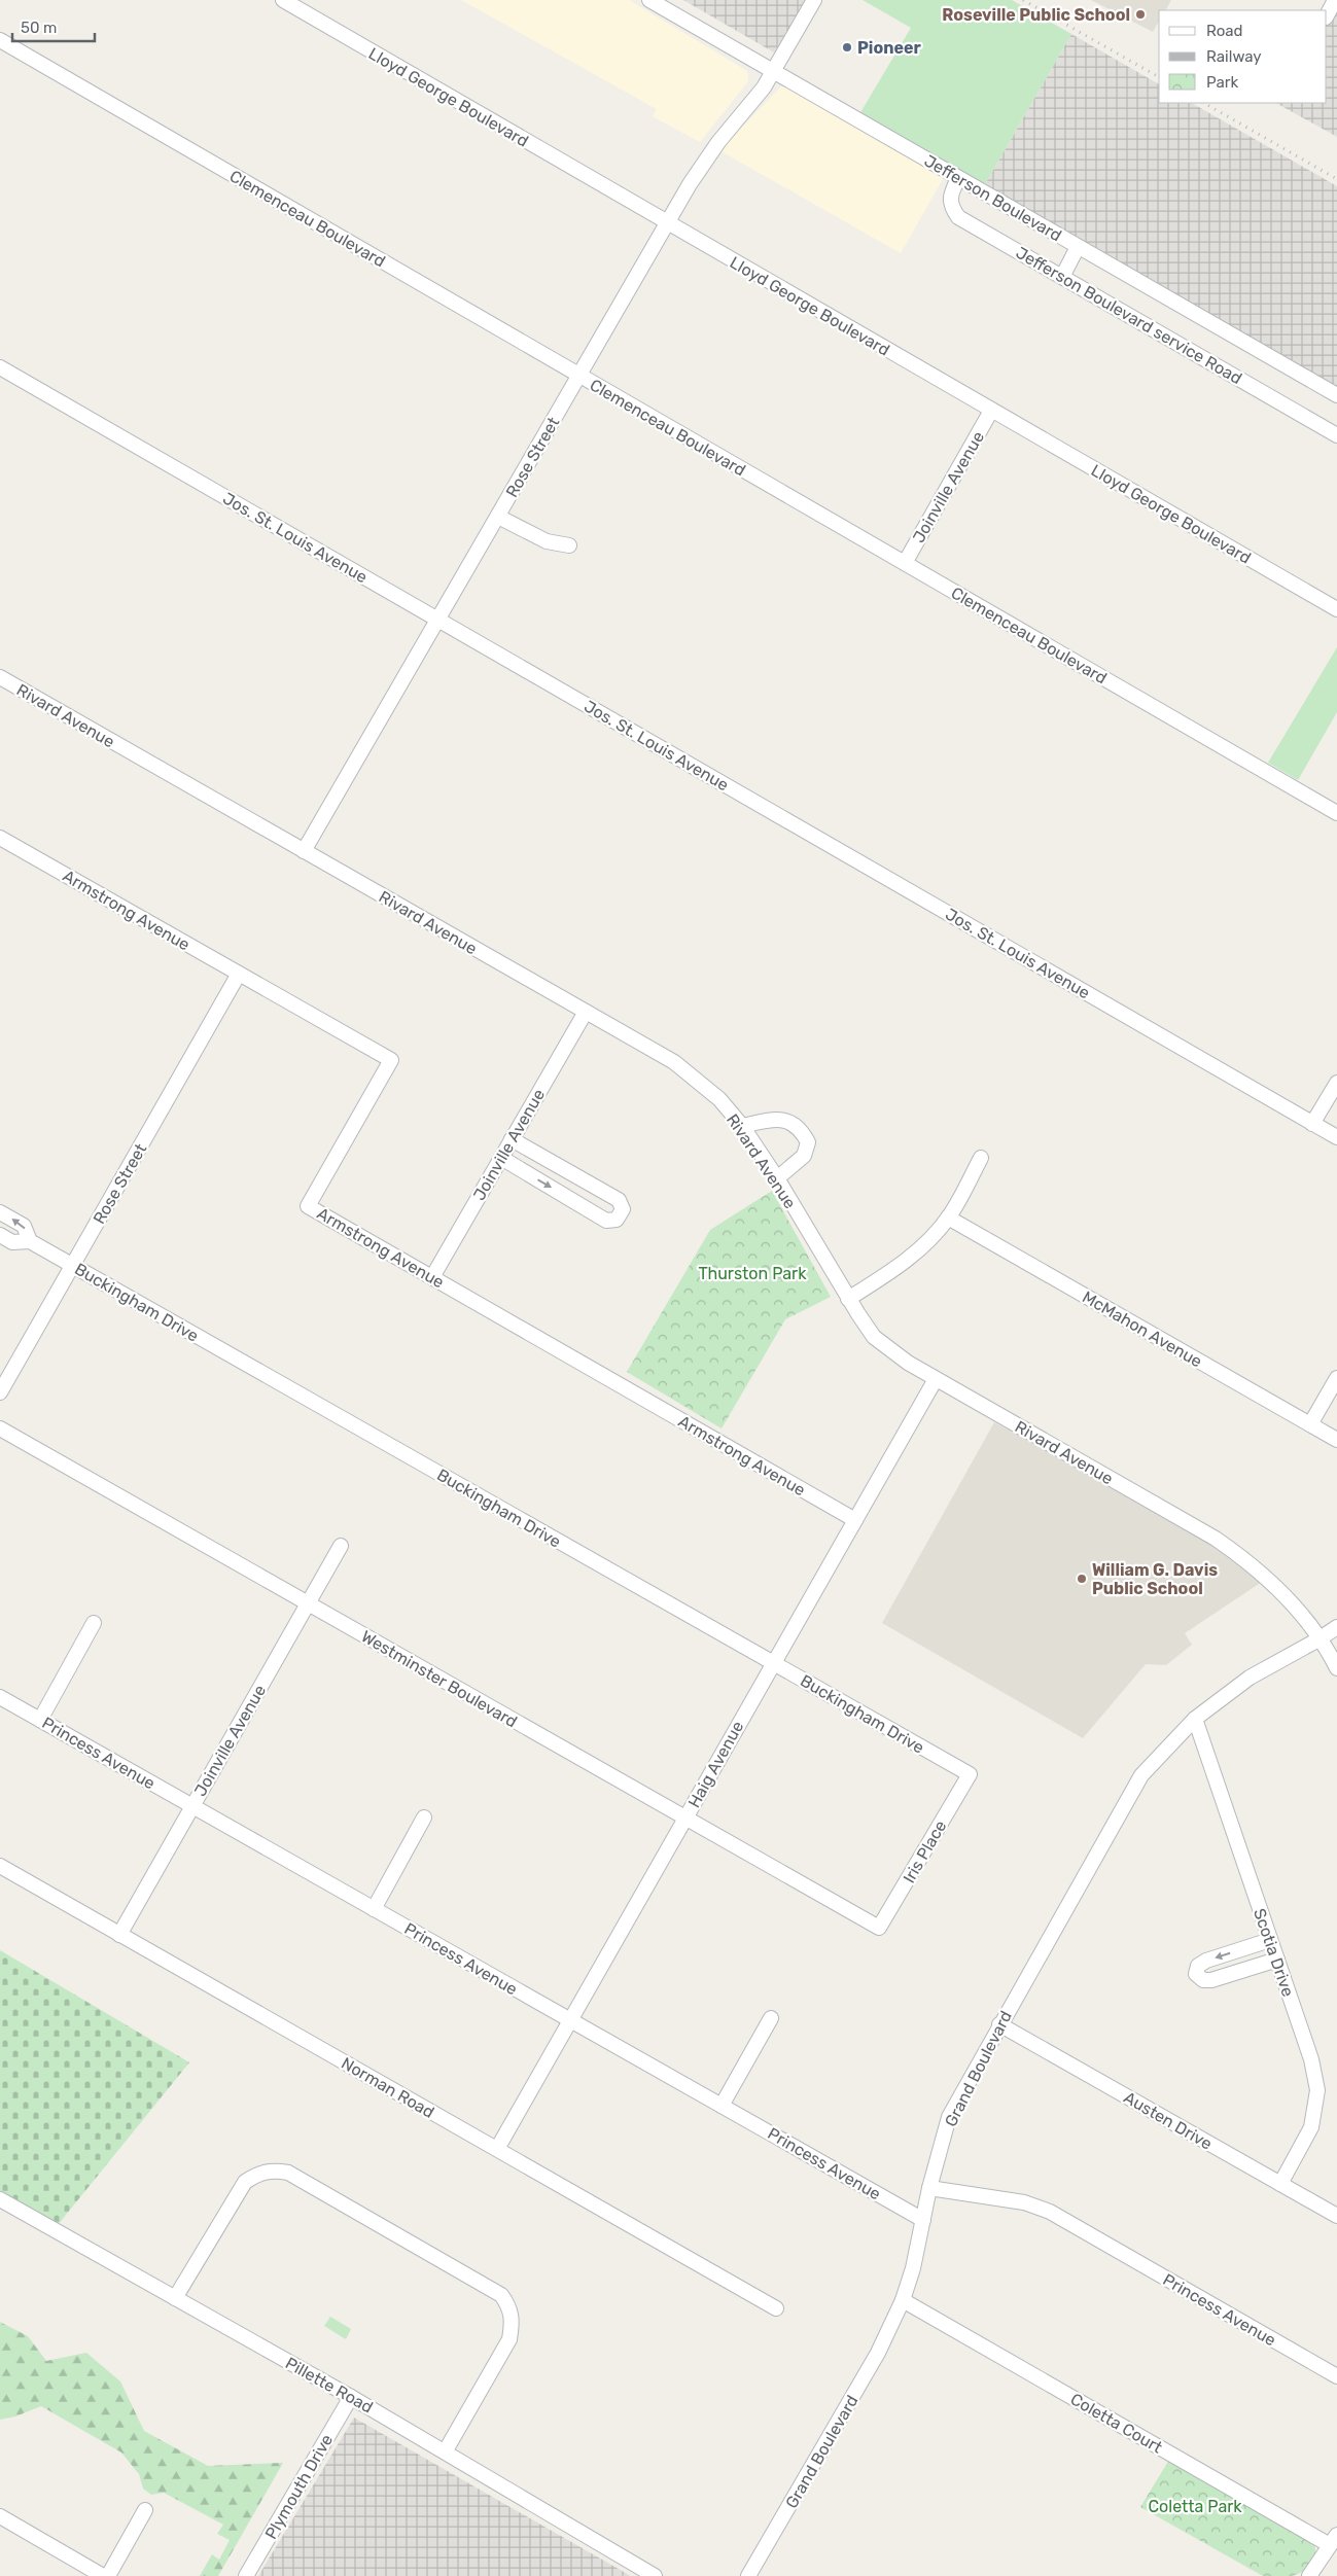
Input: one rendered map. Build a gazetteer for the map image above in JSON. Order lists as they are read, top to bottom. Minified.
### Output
{"streets":{"street":["Lloyd George Boulevard","Jefferson Boulevard","Clemenceau Boulevard","Jefferson Boulevard service Road","Rose Street","Joinville Avenue","Jos. St. Louis Avenue","Rivard Avenue","Armstrong Avenue","Buckingham Drive","McMahon Avenue","Westminster Boulevard","Princess Avenue","Haig Avenue","Iris Place","Scotia Drive","Grand Boulevard","Norman Road","Austen Drive","Pillette Road","Coletta Court","Plymouth Drive"]},"crossings":[["Lloyd George Boulevard","Rose Street"],["Lloyd George Boulevard","Joinville Avenue"],["Jefferson Boulevard","Jefferson Boulevard service Road"],["Jefferson Boulevard","Rose Street"],["Clemenceau Boulevard","Rose Street"],["Clemenceau Boulevard","Joinville Avenue"],["Rose Street","Jos. St. Louis Avenue"],["Rose Street","Rivard Avenue"],["Rose Street","Armstrong Avenue"],["Rose Street","Buckingham Drive"],["Joinville Avenue","Rivard Avenue"],["Joinville Avenue","Armstrong Avenue"],["Joinville Avenue","Westminster Boulevard"],["Joinville Avenue","Princess Avenue"],["Joinville Avenue","Norman Road"],["Rivard Avenue","Haig Avenue"],["Rivard Avenue","Grand Boulevard"],["Armstrong Avenue","Haig Avenue"],["Buckingham Drive","Haig Avenue"],["Buckingham Drive","Iris Place"],["Westminster Boulevard","Haig Avenue"],["Westminster Boulevard","Iris Place"],["Princess Avenue","Haig Avenue"],["Princess Avenue","Grand Boulevard"],["Haig Avenue","Norman Road"],["Scotia Drive","Grand Boulevard"],["Scotia Drive","Austen Drive"],["Grand Boulevard","Austen Drive"],["Grand Boulevard","Coletta Court"],["Pillette Road","Plymouth Drive"]],"parks":["Thurston Park","Coletta Park"],"places":["Roseville Public School","Pioneer","William G. Davis Public School"],"legend":["Road","Railway","Park"],"scale_bar":"50 m"}
